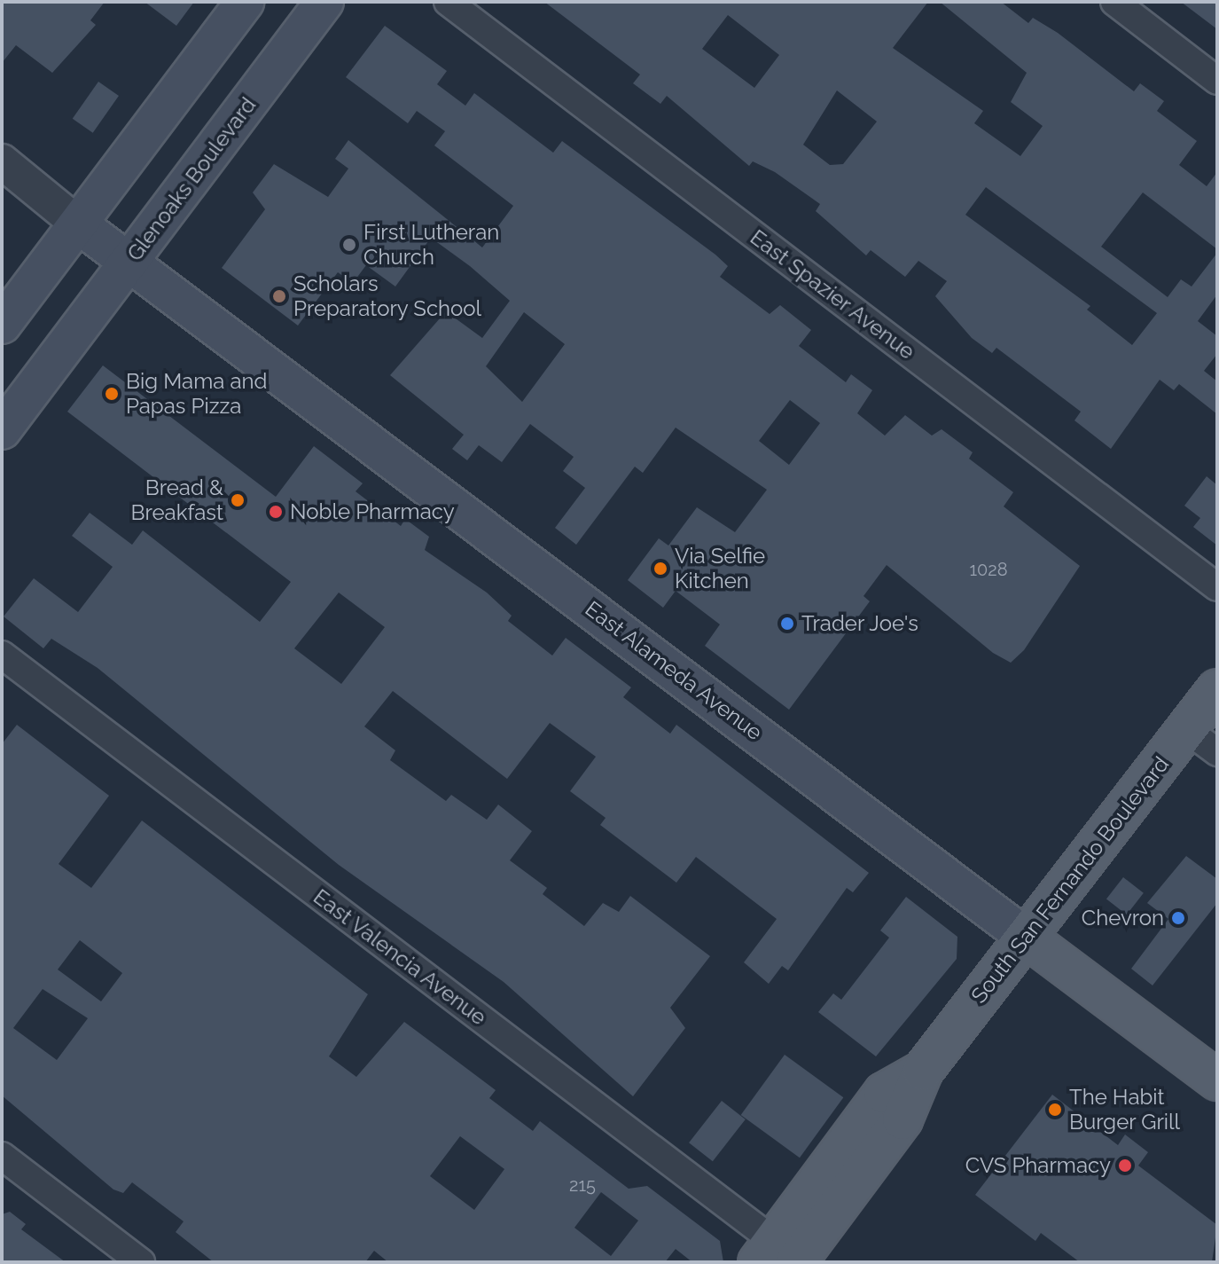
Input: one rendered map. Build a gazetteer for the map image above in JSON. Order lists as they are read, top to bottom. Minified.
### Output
{"streets":{"main road":["Glenoaks Boulevard","East Alameda Avenue","South San Fernando Boulevard"],"street":["East Spazier Avenue","East Valencia Avenue"]},"crossings":[["Glenoaks Boulevard","East Alameda Avenue"],["East Alameda Avenue","South San Fernando Boulevard"],["South San Fernando Boulevard","East Valencia Avenue"]],"places":["First Lutheran Church","Scholars Preparatory School","Big Mama and Papas Pizza","Bread & Breakfast","Noble Pharmacy","Via Selfie Kitchen","Trader Joe's","Chevron","The Habit Burger Grill","CVS Pharmacy"],"house_numbers":["1028","215"]}
